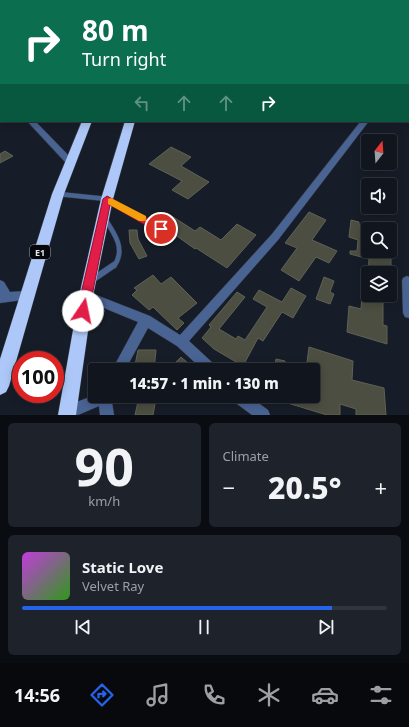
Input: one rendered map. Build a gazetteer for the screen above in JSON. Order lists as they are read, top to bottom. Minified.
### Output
{"streets":{"highway":["E1"]},"north":"top","page":{"turn":["80 m","Turn right"],"limit":"100","trip":"14:57 · 1 min · 130 m","tile":[["90","km/h"],"Climate"],"heat":["−","20.5°","+"],"song":["Static Love","Velvet Ray"],"tabs":"14:56"}}
